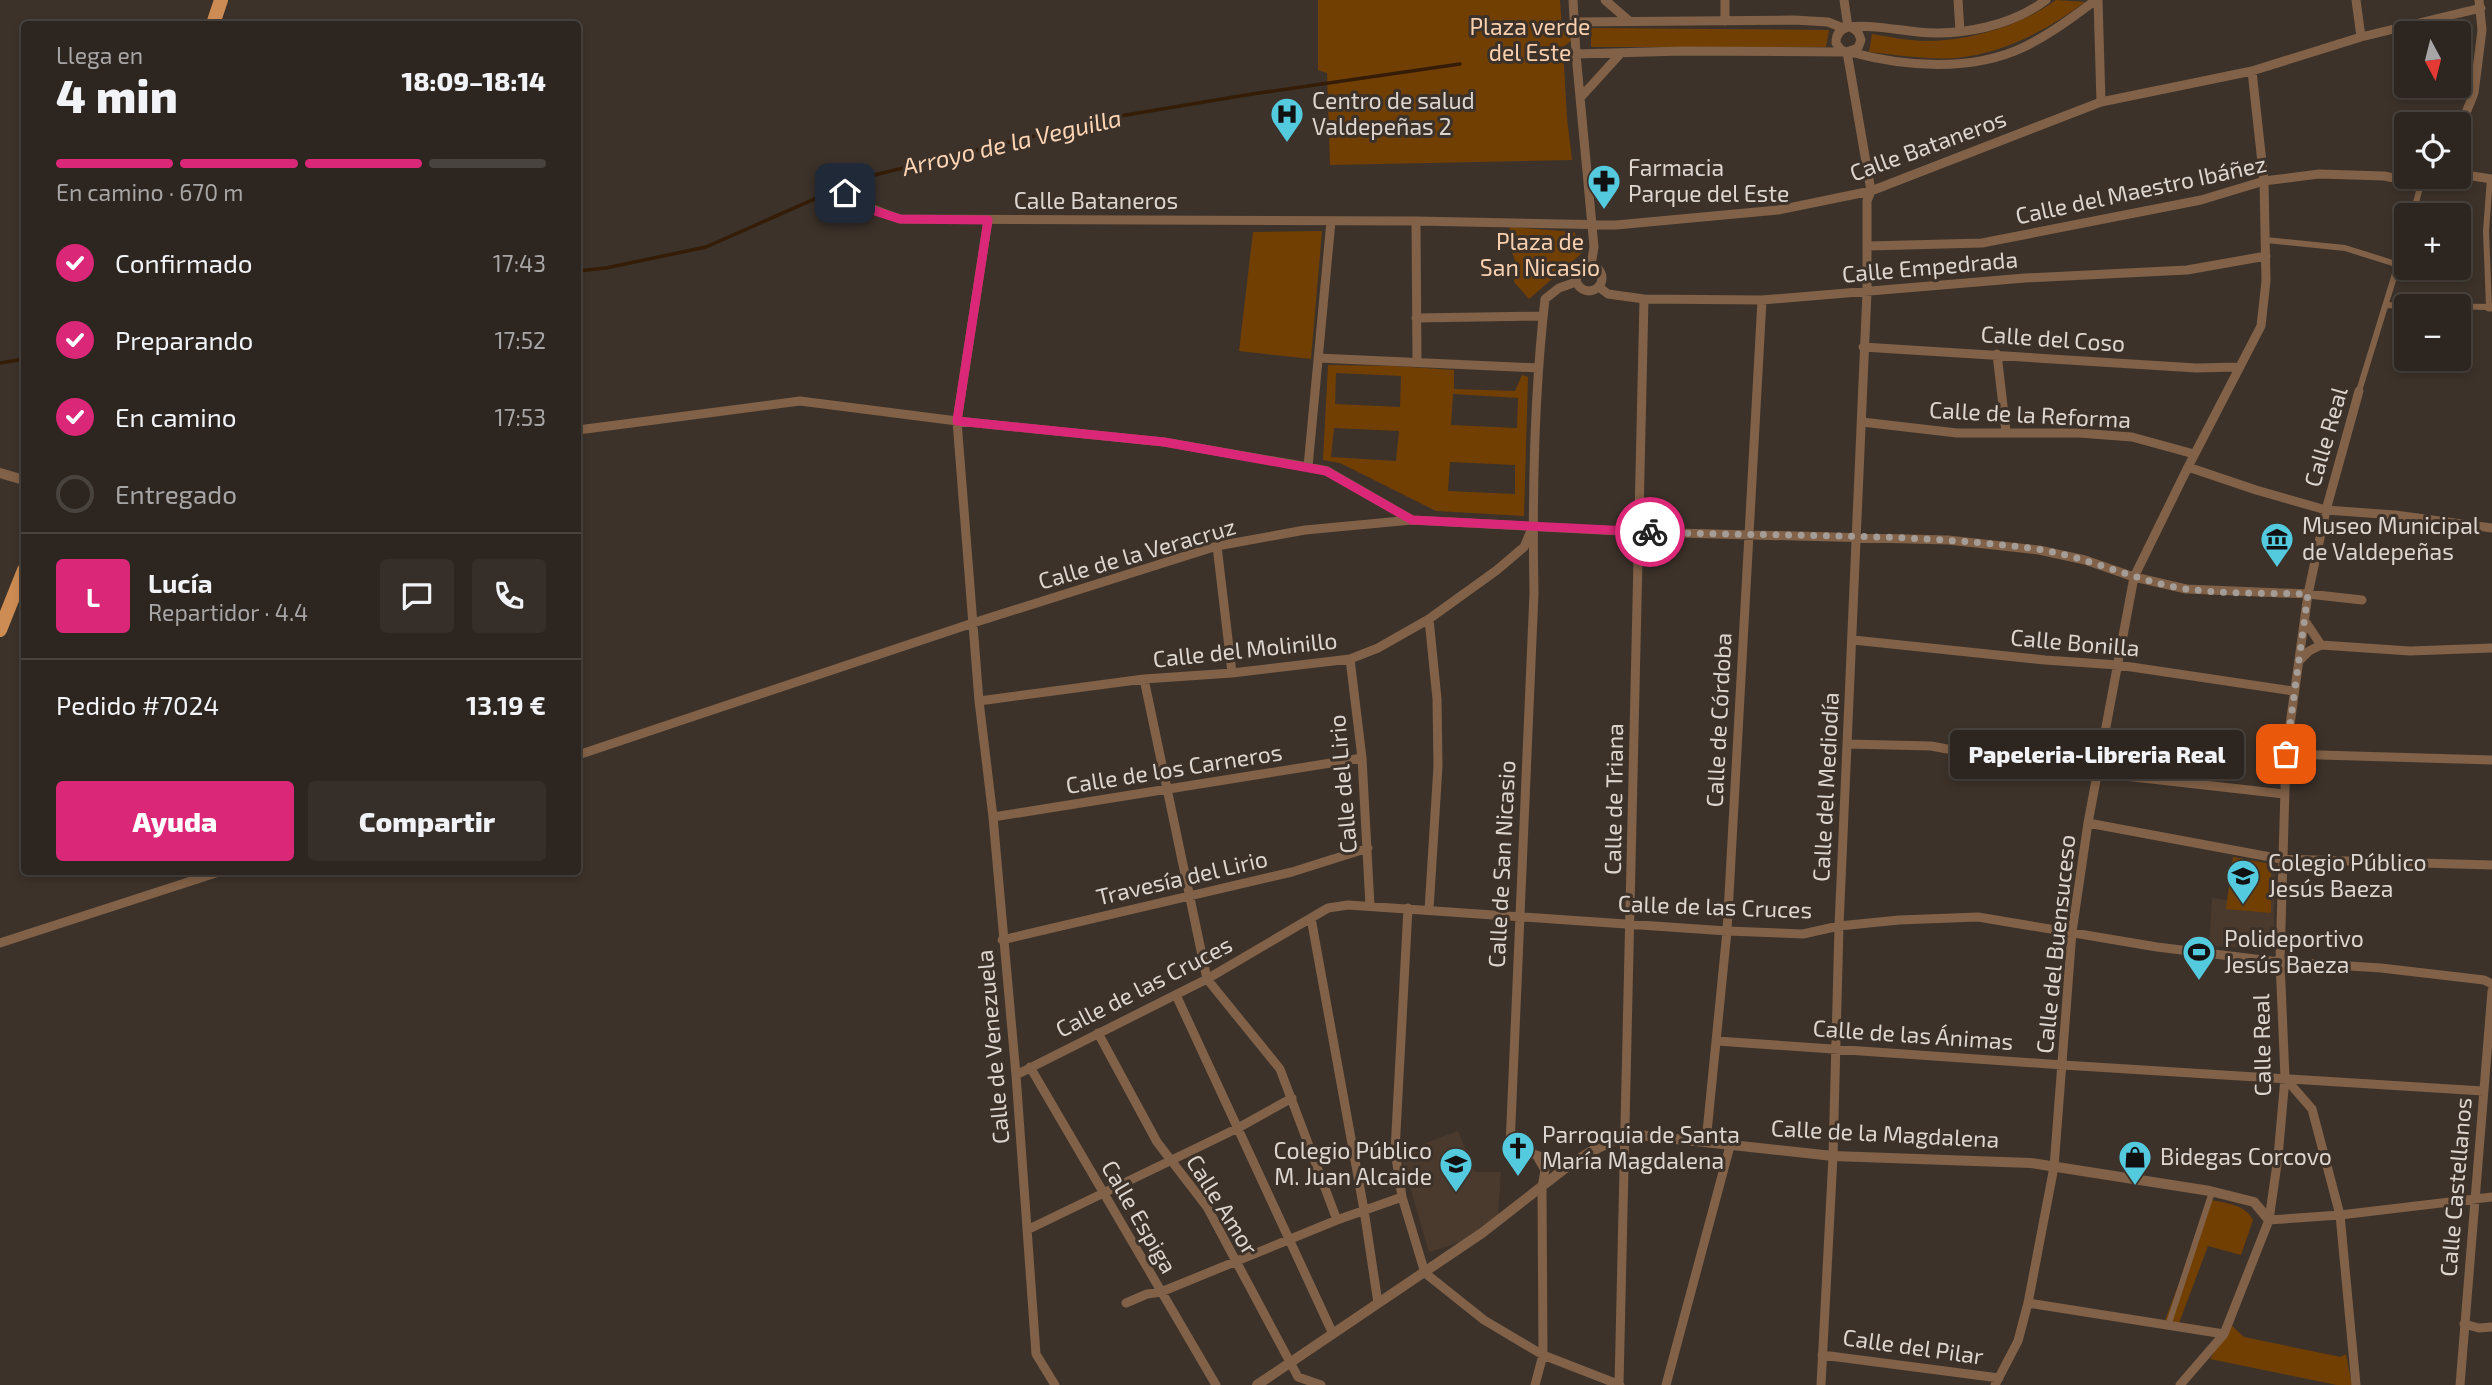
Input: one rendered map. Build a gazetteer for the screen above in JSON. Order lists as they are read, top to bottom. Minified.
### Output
{"streets":{"street":["Calle Bataneros","Calle del Maestro Ibáñez","Calle Empedrada","Calle del Coso","Calle de la Reforma","Calle Real","Calle de la Veracruz","Calle Bonilla","Calle del Molinillo","Calle de Córdoba","Calle de los Carneros","Calle del Lirio","Calle del Mediodía","Calle de Triana","Calle de San Nicasio","Travesía del Lirio","Calle de las Cruces","Calle del Buensuceso","Calle de las Ánimas","Calle de Venezuela","Calle de la Magdalena","Calle Castellanos","Calle Amor","Calle Espiga","Calle del Pilar"]},"crossings":[["Calle Bataneros","Calle del Mediodía"],["Calle Bataneros","Calle del Buensuceso"],["Calle Bataneros","Calle de Venezuela"],["Calle del Maestro Ibáñez","Calle del Mediodía"],["Calle del Maestro Ibáñez","Calle del Buensuceso"],["Calle Empedrada","Calle de Córdoba"],["Calle Empedrada","Calle del Mediodía"],["Calle Empedrada","Calle de Triana"],["Calle Empedrada","Calle del Buensuceso"],["Calle del Coso","Calle del Mediodía"],["Calle del Coso","Calle del Buensuceso"],["Calle de la Reforma","Calle del Mediodía"],["Calle de la Reforma","Calle del Buensuceso"],["Calle Real","Calle de la Veracruz"],["Calle Real","Calle Bonilla"],["Calle Real","Calle de las Cruces"],["Calle Real","Calle de las Ánimas"],["Calle Real","Calle de la Magdalena"],["Calle de la Veracruz","Calle del Molinillo"],["Calle de la Veracruz","Calle de Córdoba"],["Calle de la Veracruz","Calle del Mediodía"],["Calle de la Veracruz","Calle de Triana"],["Calle de la Veracruz","Calle de San Nicasio"],["Calle de la Veracruz","Calle del Buensuceso"],["Calle de la Veracruz","Calle de Venezuela"],["Calle Bonilla","Calle del Mediodía"],["Calle Bonilla","Calle del Buensuceso"],["Calle del Molinillo","Calle del Lirio"],["Calle del Molinillo","Calle de San Nicasio"],["Calle del Molinillo","Calle de Venezuela"],["Calle de Córdoba","Calle de las Cruces"],["Calle de Córdoba","Calle de las Ánimas"],["Calle de Córdoba","Calle de la Magdalena"],["Calle de los Carneros","Calle del Lirio"],["Calle de los Carneros","Calle de Venezuela"],["Calle del Lirio","Travesía del Lirio"],["Calle del Lirio","Calle de las Cruces"],["Calle del Mediodía","Calle de las Cruces"],["Calle del Mediodía","Calle de las Ánimas"],["Calle del Mediodía","Calle de la Magdalena"],["Calle del Mediodía","Calle del Pilar"],["Calle de Triana","Calle de las Cruces"],["Calle de Triana","Calle de la Magdalena"],["Calle de San Nicasio","Calle de las Cruces"],["Travesía del Lirio","Calle de Venezuela"],["Calle de las Cruces","Calle del Buensuceso"],["Calle de las Cruces","Calle de Venezuela"],["Calle de las Cruces","Calle Amor"],["Calle de las Cruces","Calle Espiga"],["Calle del Buensuceso","Calle de las Ánimas"],["Calle del Buensuceso","Calle de la Magdalena"],["Calle del Buensuceso","Calle del Pilar"],["Calle de las Ánimas","Calle Castellanos"]],"water":["Arroyo de la Veguilla"],"parks":["Plaza verde del Este","Plaza de San Nicasio"],"places":{"hospital":["Centro de salud Valdepeñas 2"],"pharmacy":["Farmacia Parque del Este"],"museum":["Museo Municipal de Valdepeñas"],"other":["Papeleria-Libreria Real"],"school or university":["Colegio Público Jesús Baeza","Colegio Público M. Juan Alcaide"],"sports":["Polideportivo Jesús Baeza"],"church":["Parroquia de Santa María Magdalena"],"shop":["Bidegas Corcovo"]},"north":"bottom","page":{"map_buttons":["+","−"],"heading":["4 min","Llega en","18:09–18:14"],"panel":["Lucía","Repartidor · 4.4","Pedido #7024","13.19 €"],"bar":"En camino · 670 m","list":[["Confirmado","17:43"],["Preparando","17:52"],["En camino","17:53"],"Entregado"],"round":"L","bubble":"Papeleria-Libreria Real","buttons":["Ayuda","Compartir"]}}
